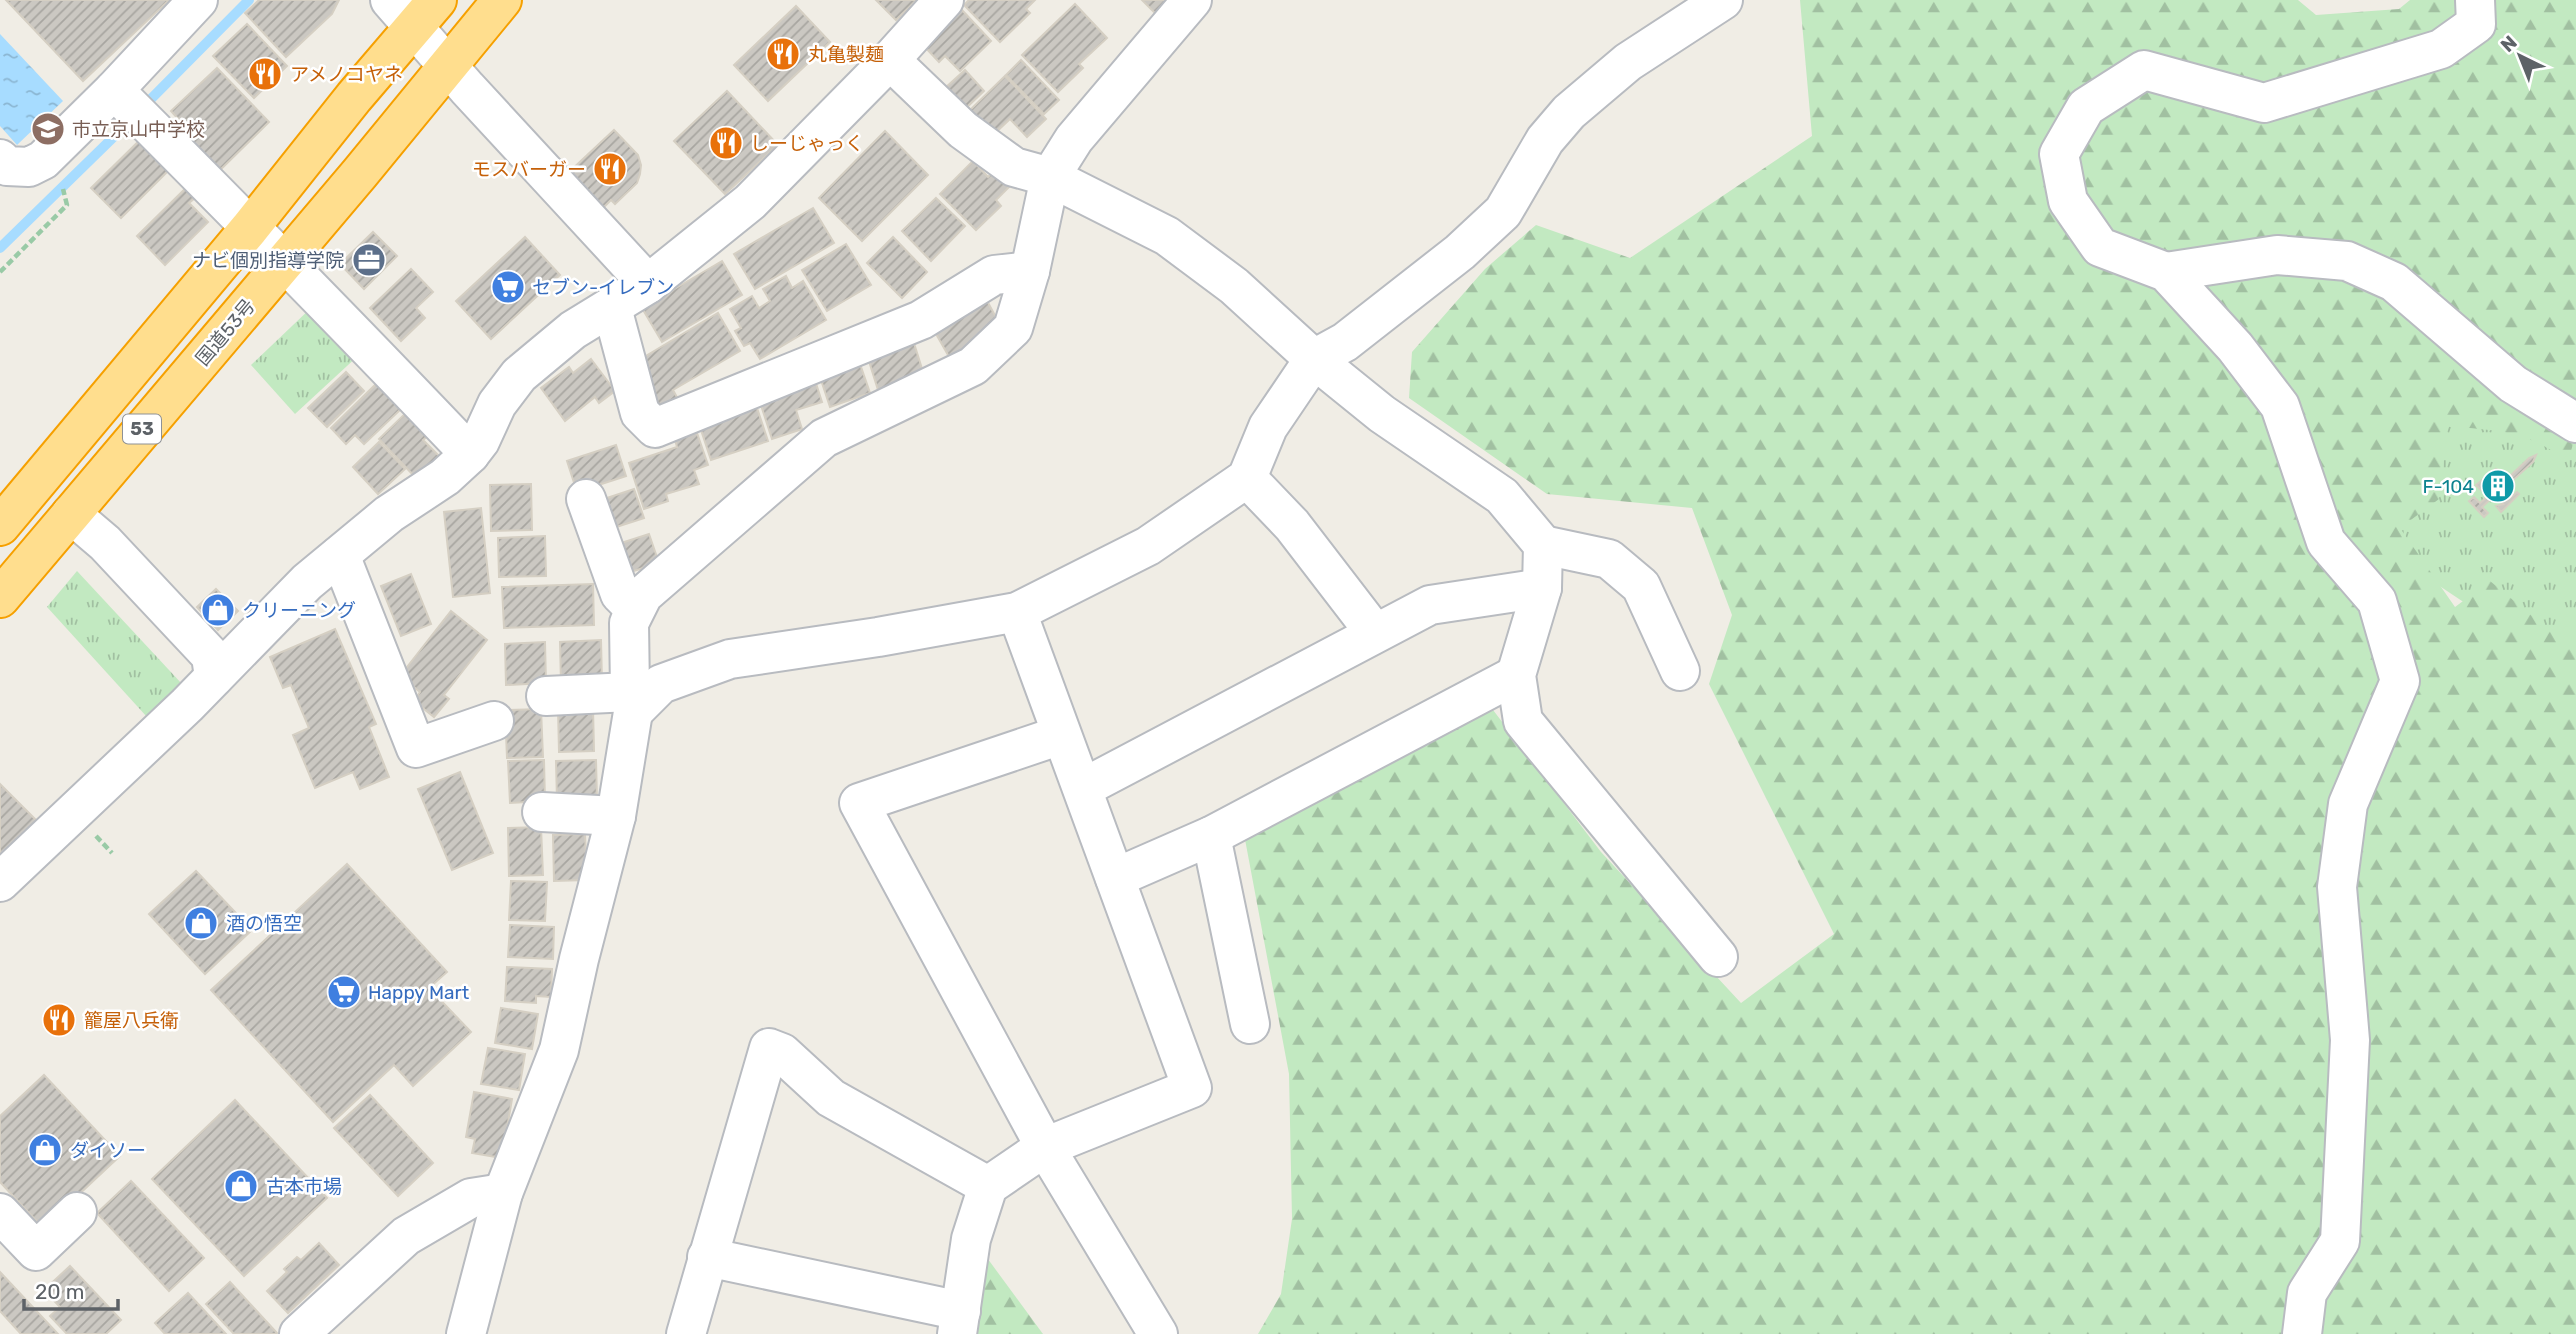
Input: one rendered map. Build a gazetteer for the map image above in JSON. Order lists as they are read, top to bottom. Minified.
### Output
{"streets":{"highway":["国道53号","53"]},"places":{"restaurant":["丸亀製麺","アメノコヤネ","しーじゃっく","モスバーガー","籠屋八兵衛"],"school or university":["市立京山中学校"],"office":["ナビ個別指導学院"],"supermarket":["セブン-イレブン","Happy Mart"],"building":["F-104"],"shop":["クリーニング","酒の悟空","ダイソー","古本市場"]},"scale_bar":"20 m","north":"top left"}
